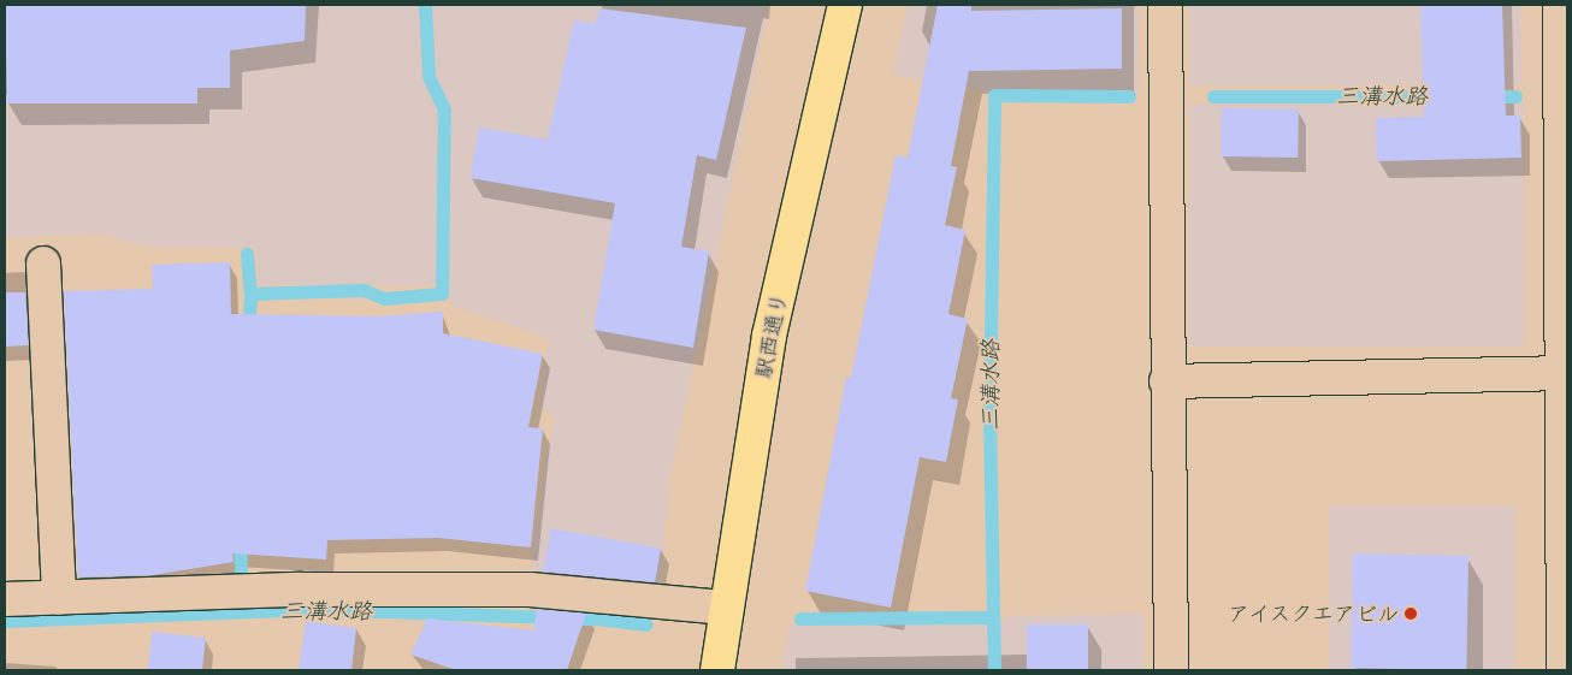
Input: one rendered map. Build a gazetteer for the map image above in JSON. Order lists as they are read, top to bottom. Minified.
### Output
{"streets":{"main road":["駅西通り"]},"water":["三溝水路"],"places":["アイスクエアビル"]}
